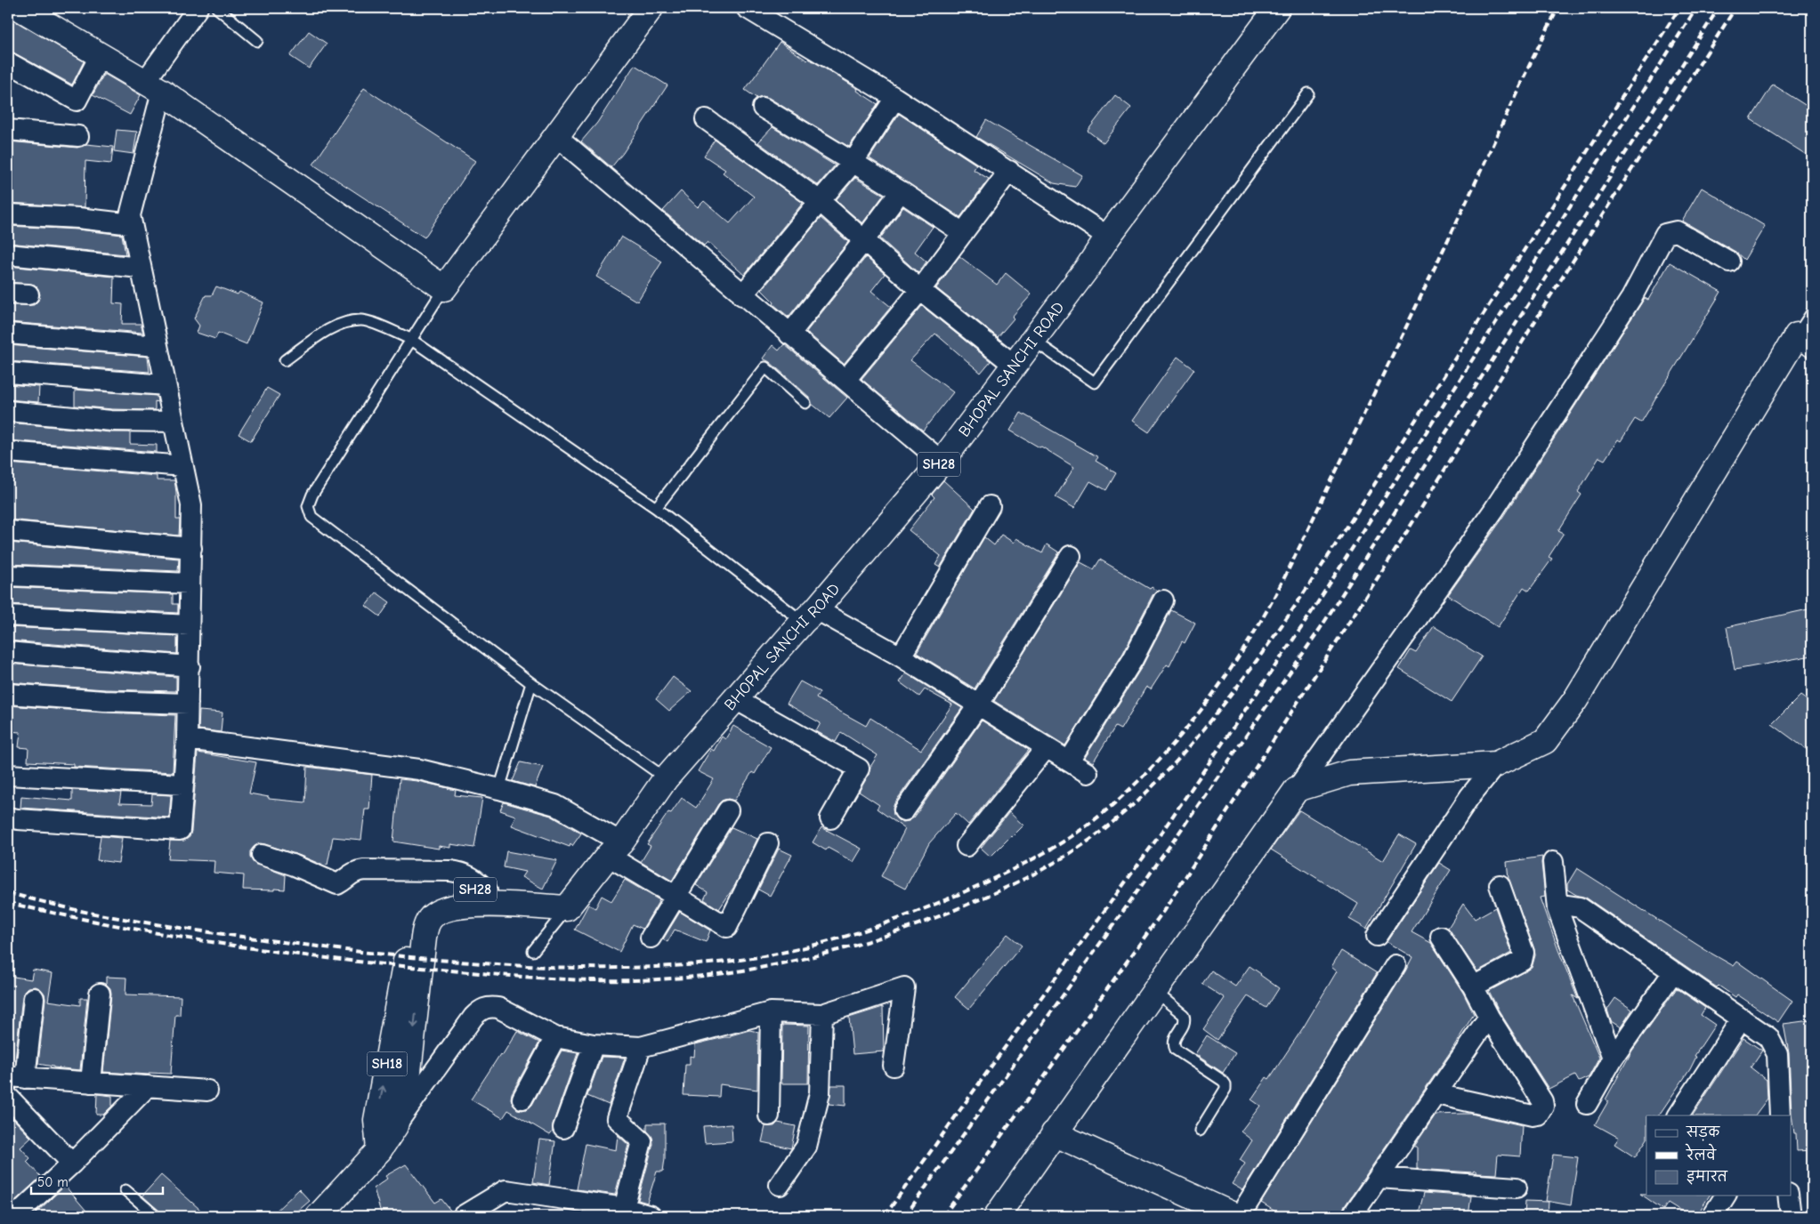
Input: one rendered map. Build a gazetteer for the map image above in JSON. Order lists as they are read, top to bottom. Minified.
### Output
{"streets":{"street":["BHOPAL SANCHI ROAD","SH28","SH18"]},"crossings":[["BHOPAL SANCHI ROAD","SH28"],["SH28","SH18"]],"legend":["सड़क","रेलवे","इमारत"],"scale_bar":"50 m"}
